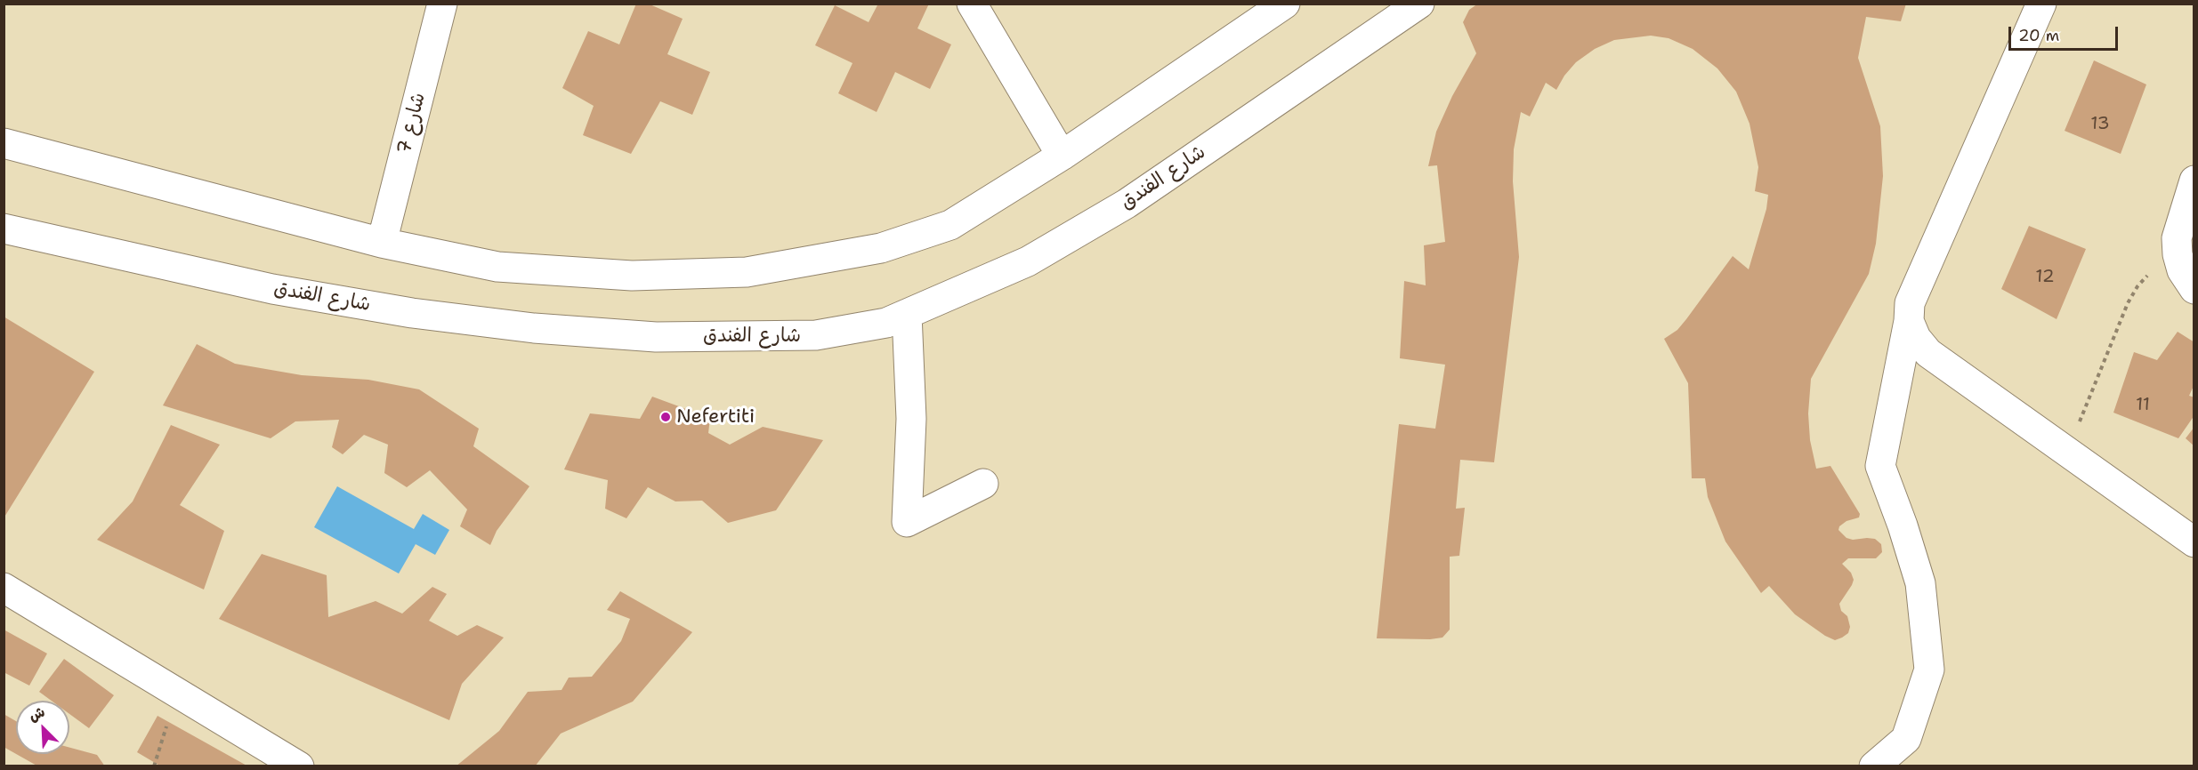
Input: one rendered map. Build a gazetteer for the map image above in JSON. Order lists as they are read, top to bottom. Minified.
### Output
{"streets":{"street":["شارع 7","شارع الفندق"]},"places":["Nefertiti"],"house_numbers":["13","12","11"],"scale_bar":"20 m","north":"top left"}
